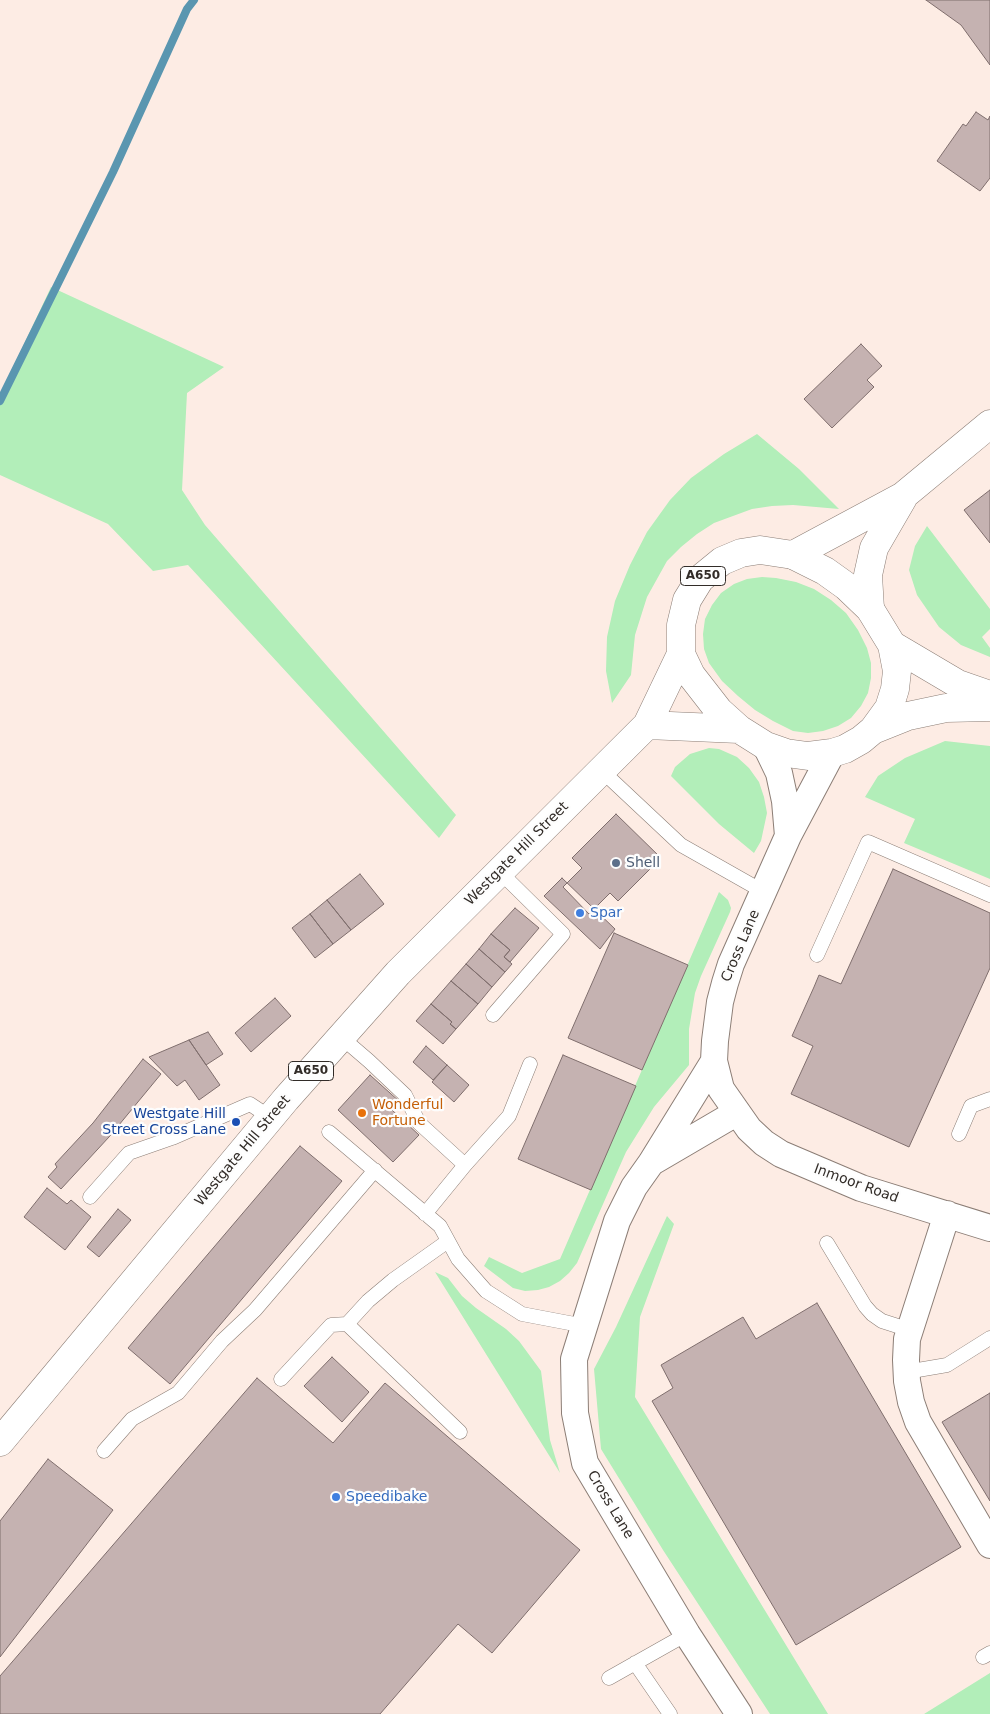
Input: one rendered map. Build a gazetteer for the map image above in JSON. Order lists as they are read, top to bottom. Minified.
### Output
{"streets":{"main road":["A650","Westgate Hill Street"],"street":["Cross Lane","Inmoor Road"]},"crossings":[["A650","Westgate Hill Street"],["A650","Cross Lane"],["Cross Lane","Inmoor Road"]],"places":["Shell","Spar","Wonderful Fortune","Westgate Hill Street Cross Lane","Speedibake"]}
